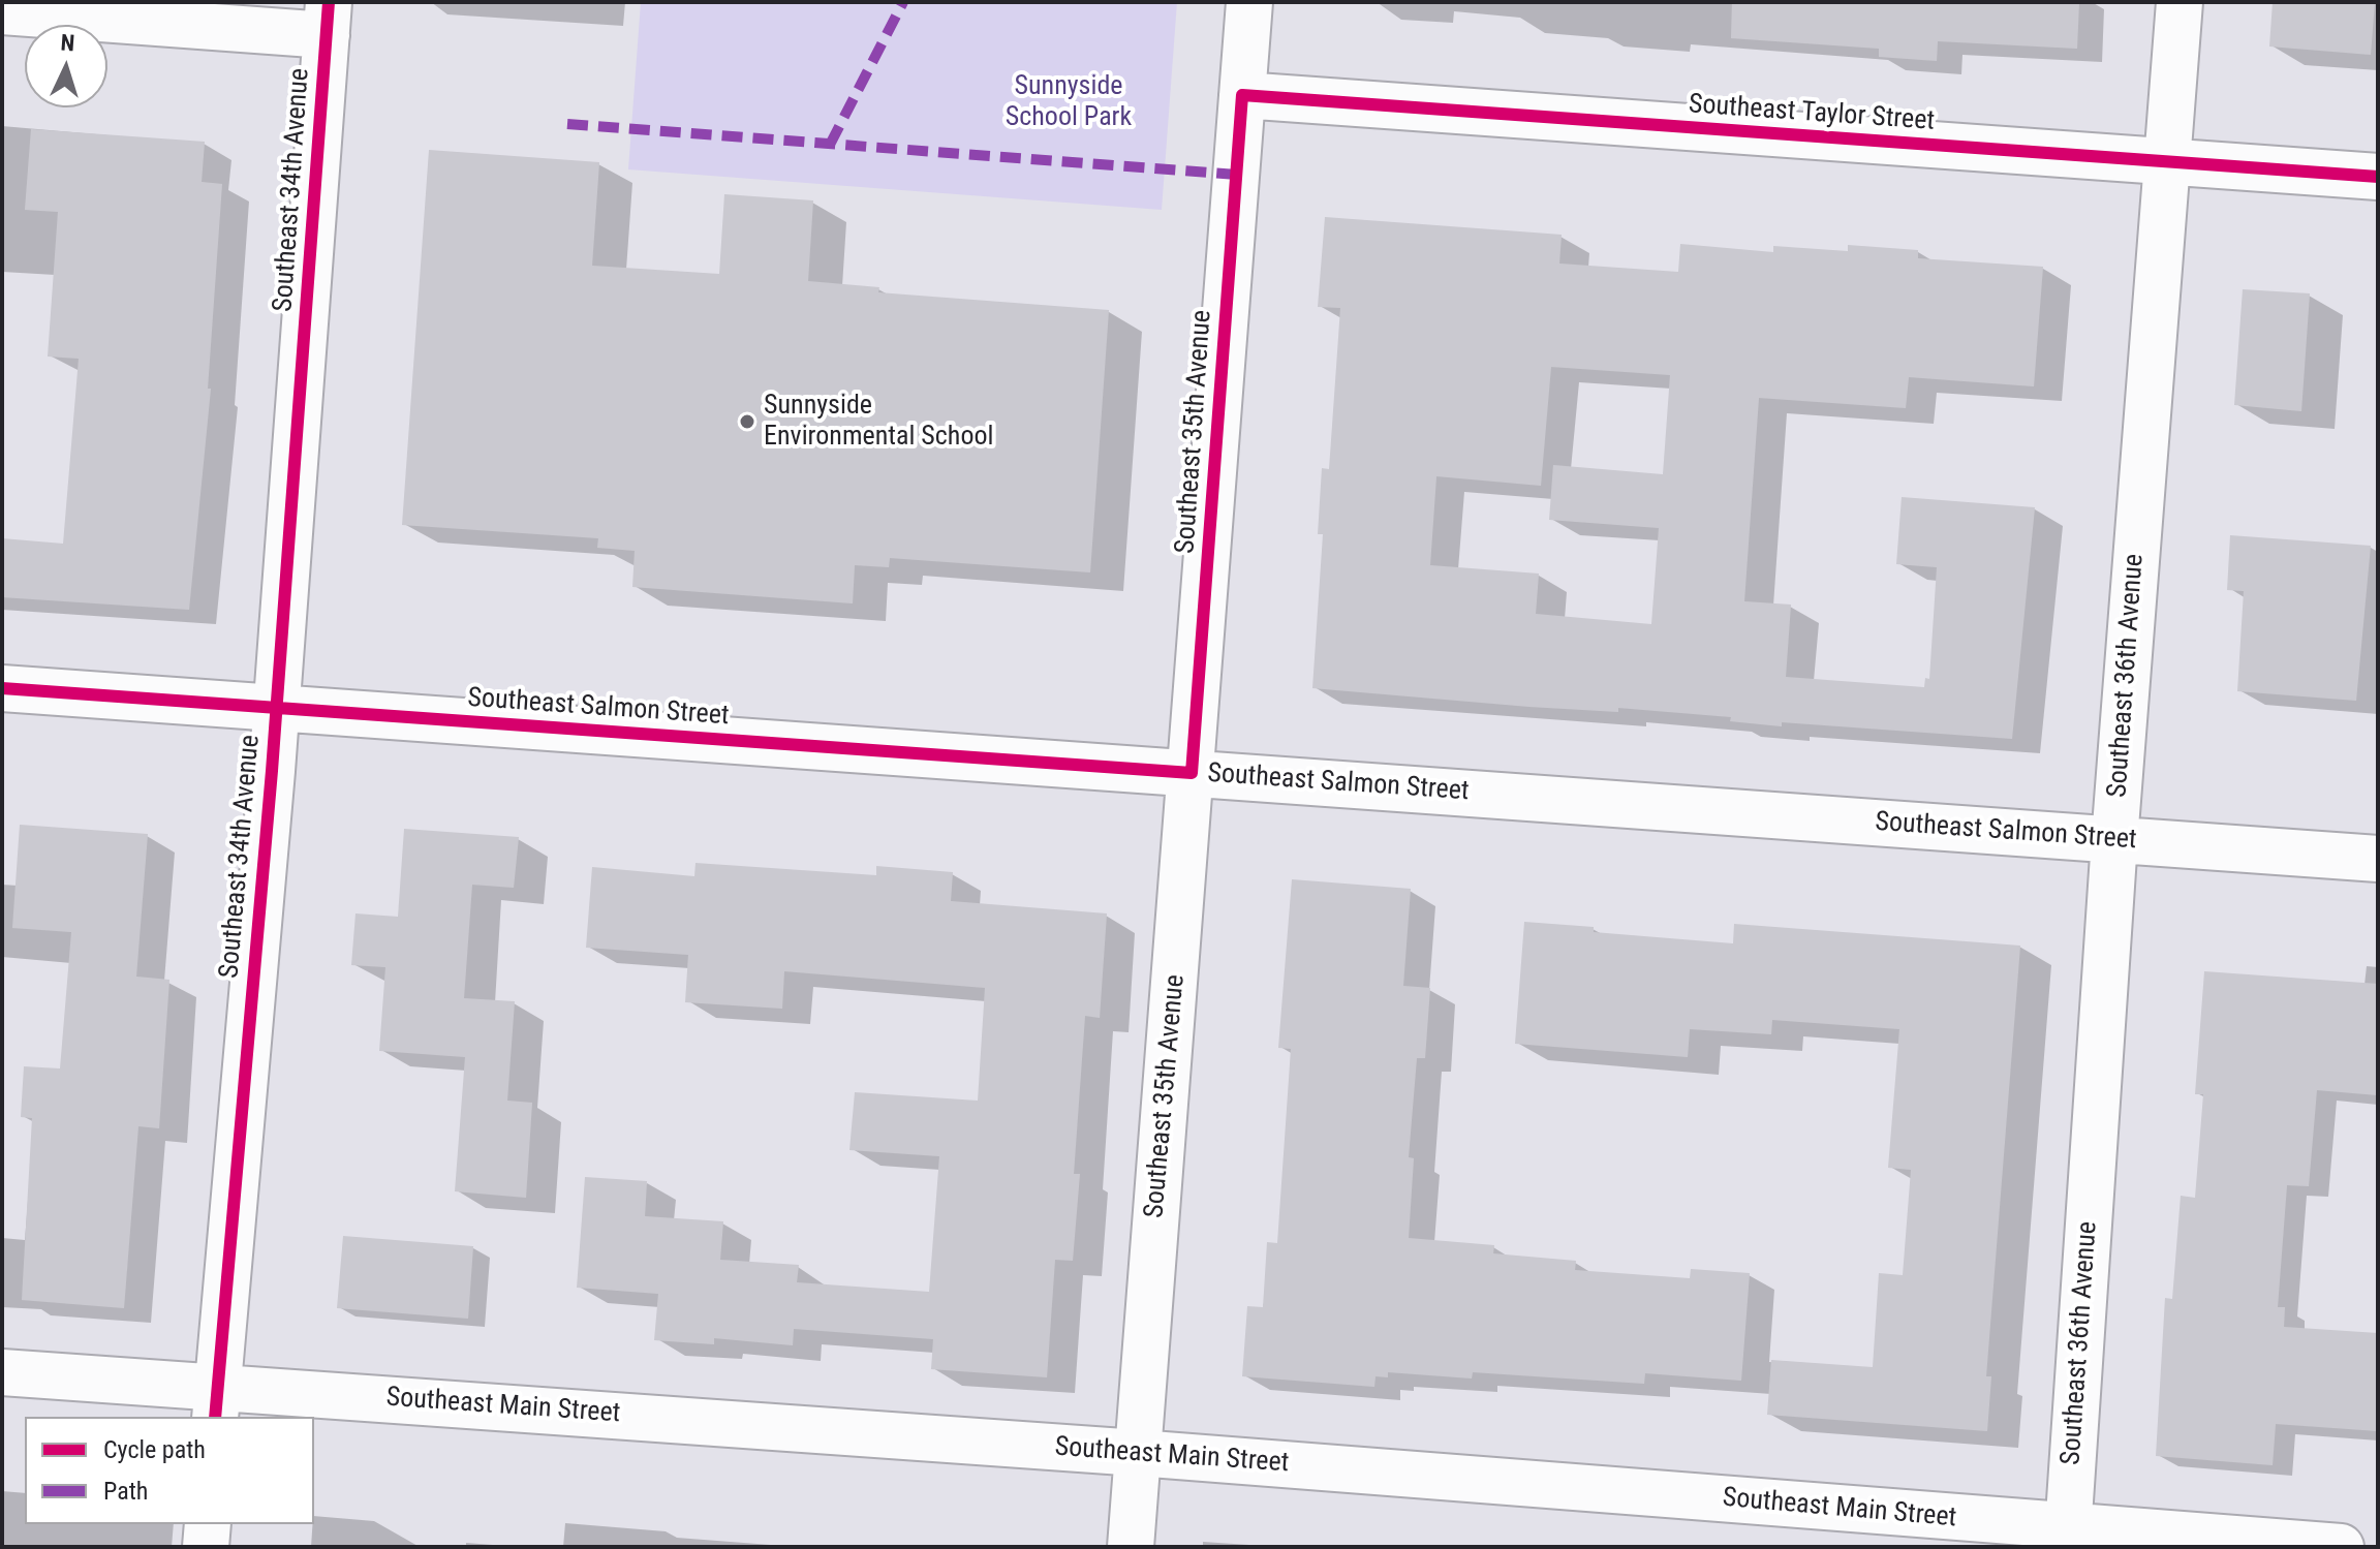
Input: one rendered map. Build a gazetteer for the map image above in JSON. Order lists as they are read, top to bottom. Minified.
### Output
{"streets":{"street":["Southeast Taylor Street","Southeast 34th Avenue","Southeast 35th Avenue","Southeast 36th Avenue","Southeast Salmon Street","Southeast Main Street"]},"crossings":[["Southeast Taylor Street","Southeast 35th Avenue"],["Southeast Taylor Street","Southeast 36th Avenue"],["Southeast 34th Avenue","Southeast Salmon Street"],["Southeast 34th Avenue","Southeast Main Street"],["Southeast 35th Avenue","Southeast Salmon Street"],["Southeast 35th Avenue","Southeast Main Street"],["Southeast 36th Avenue","Southeast Salmon Street"],["Southeast 36th Avenue","Southeast Main Street"]],"parks":["Sunnyside School Park"],"places":["Sunnyside Environmental School"],"legend":["Cycle path","Path"],"north":"top"}
